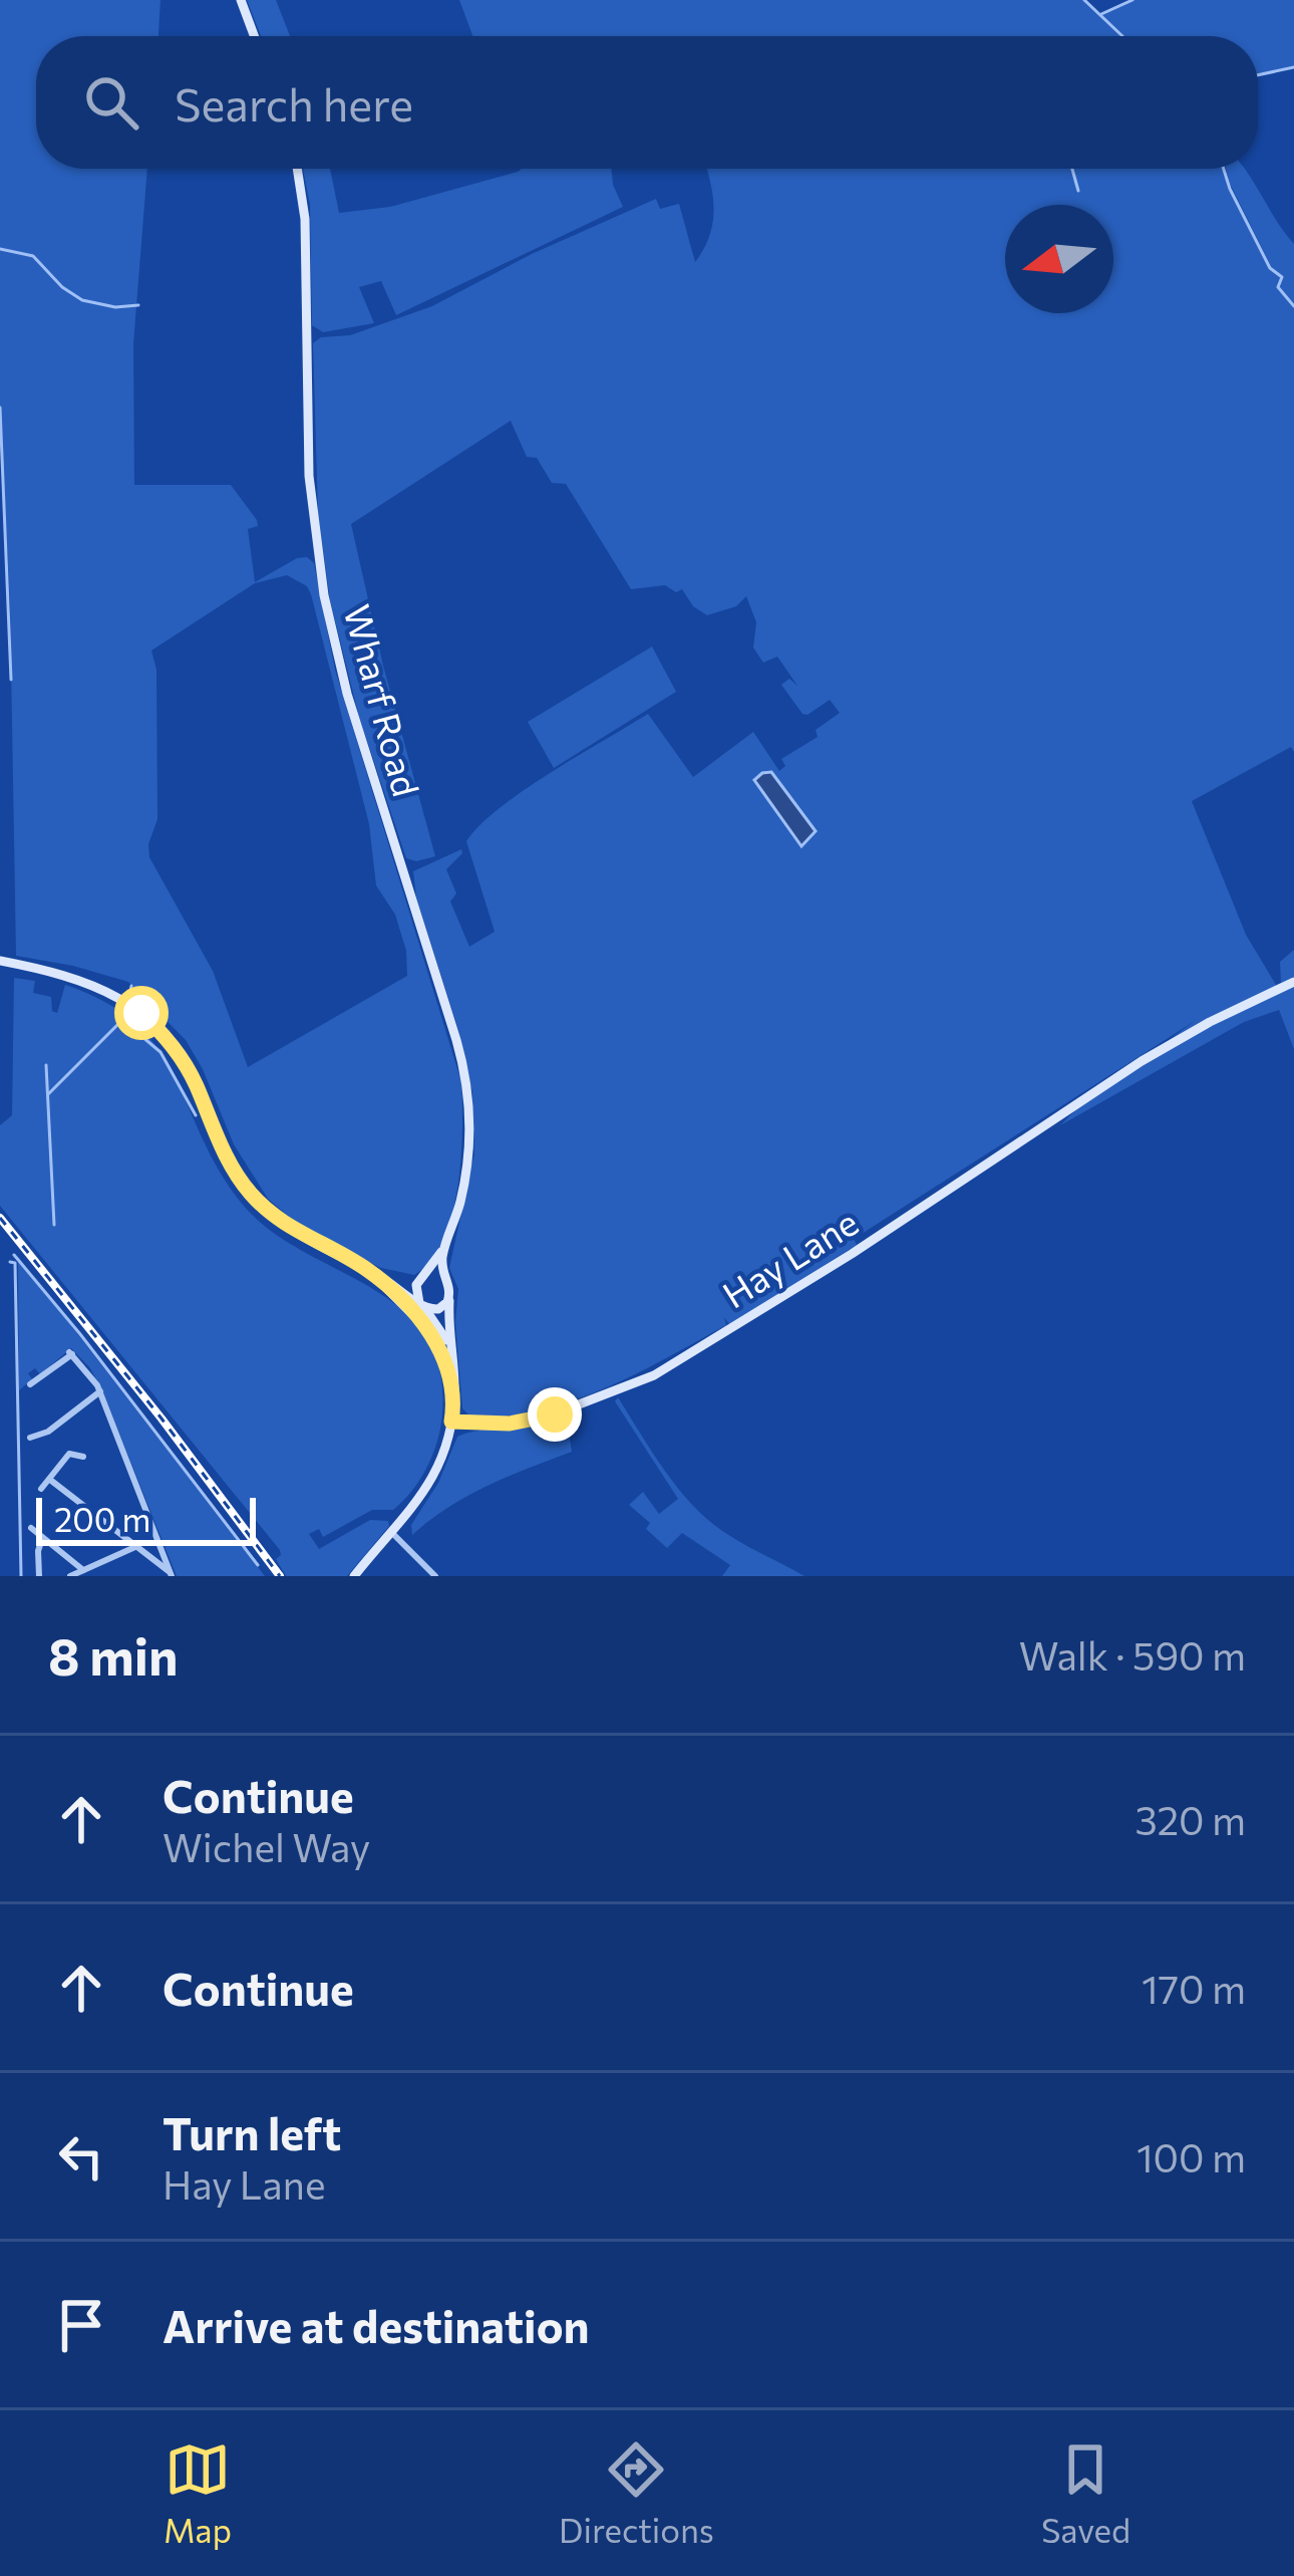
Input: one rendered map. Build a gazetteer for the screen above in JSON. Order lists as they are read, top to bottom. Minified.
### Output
{"streets":{"main road":["Wharf Road","Hay Lane"]},"crossings":[["Wharf Road","Hay Lane"]],"scale_bar":"200 m","north":"left","page":{"search":"Search here","scale":"200 m","heading":["8 min","Walk · 590 m"],"list":[["Continue","Wichel Way","320 m"],["Continue","170 m"],["Turn left","Hay Lane","100 m"],"Arrive at destination"],"nav":["Map","Directions","Saved"]}}
